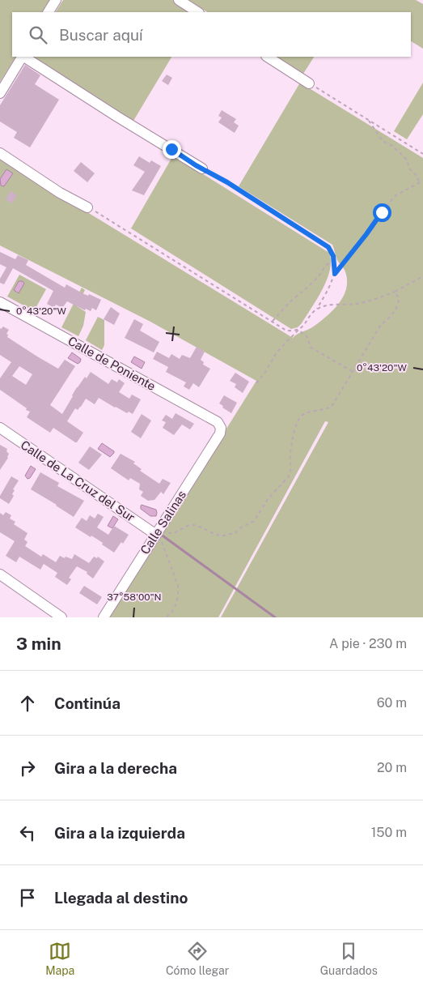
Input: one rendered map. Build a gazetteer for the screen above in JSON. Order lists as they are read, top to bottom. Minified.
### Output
{"streets":{"street":["Calle de Poniente","Calle de La Cruz del Sur","Calle Salinas"]},"crossings":[["Calle de Poniente","Calle Salinas"],["Calle de La Cruz del Sur","Calle Salinas"]],"page":{"search":"Buscar aquí","heading":["3 min","A pie · 230 m"],"list":[["Continúa","60 m"],["Gira a la derecha","20 m"],["Gira a la izquierda","150 m"],"Llegada al destino"],"nav":["Mapa","Cómo llegar","Guardados"]},"coordinates":["0°43'20\"W","37°58'00\"N"]}
